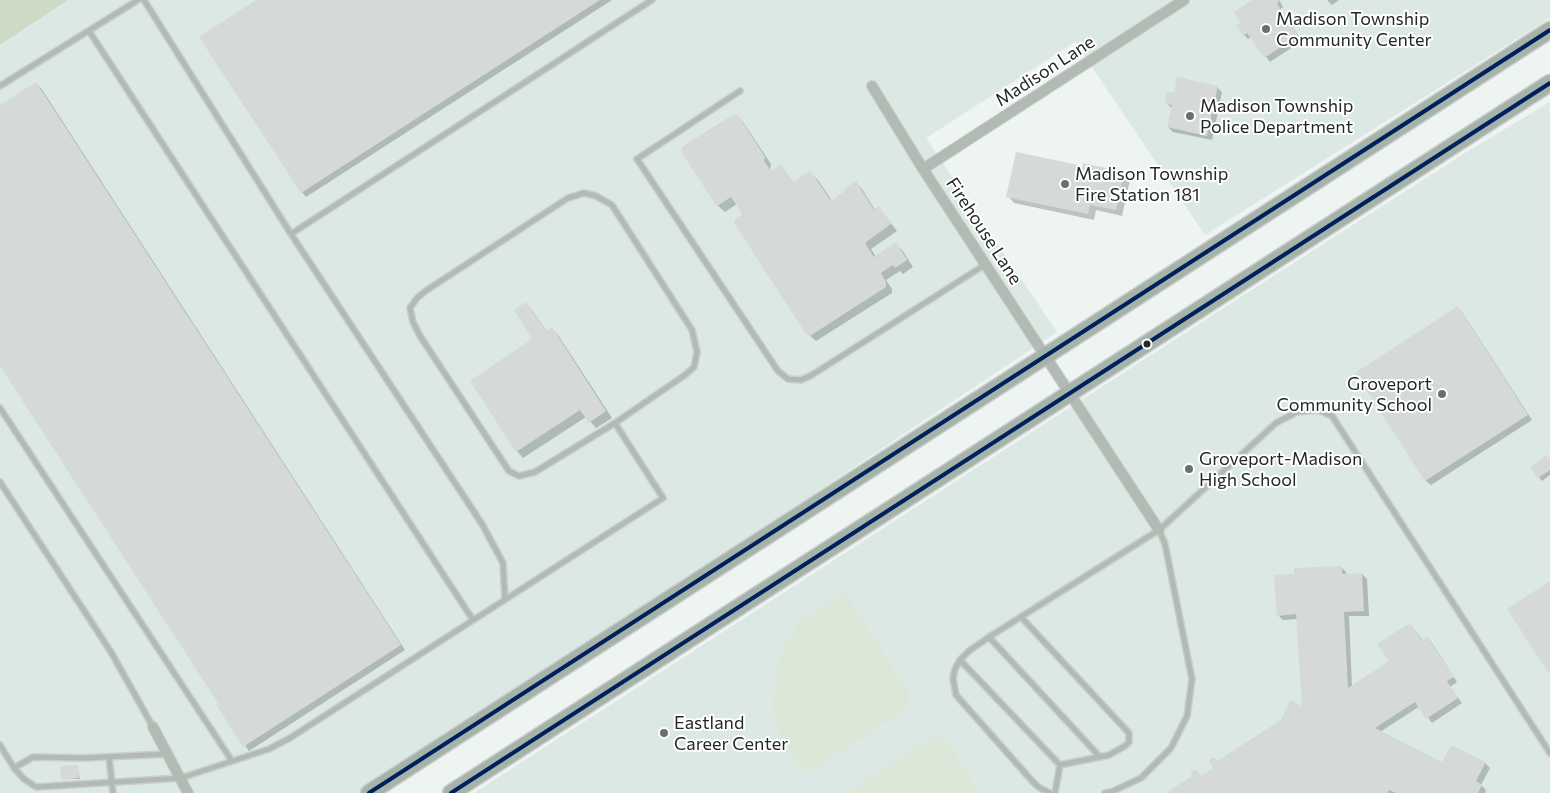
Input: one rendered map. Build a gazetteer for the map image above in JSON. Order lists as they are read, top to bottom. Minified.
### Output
{"streets":{"street":["Madison Lane","Firehouse Lane"]},"crossings":[["Madison Lane","Firehouse Lane"]],"places":["Madison Township Community Center","Madison Township Police Department","Madison Township Fire Station 181","Groveport Community School","Groveport-Madison High School","Eastland Career Center"]}
